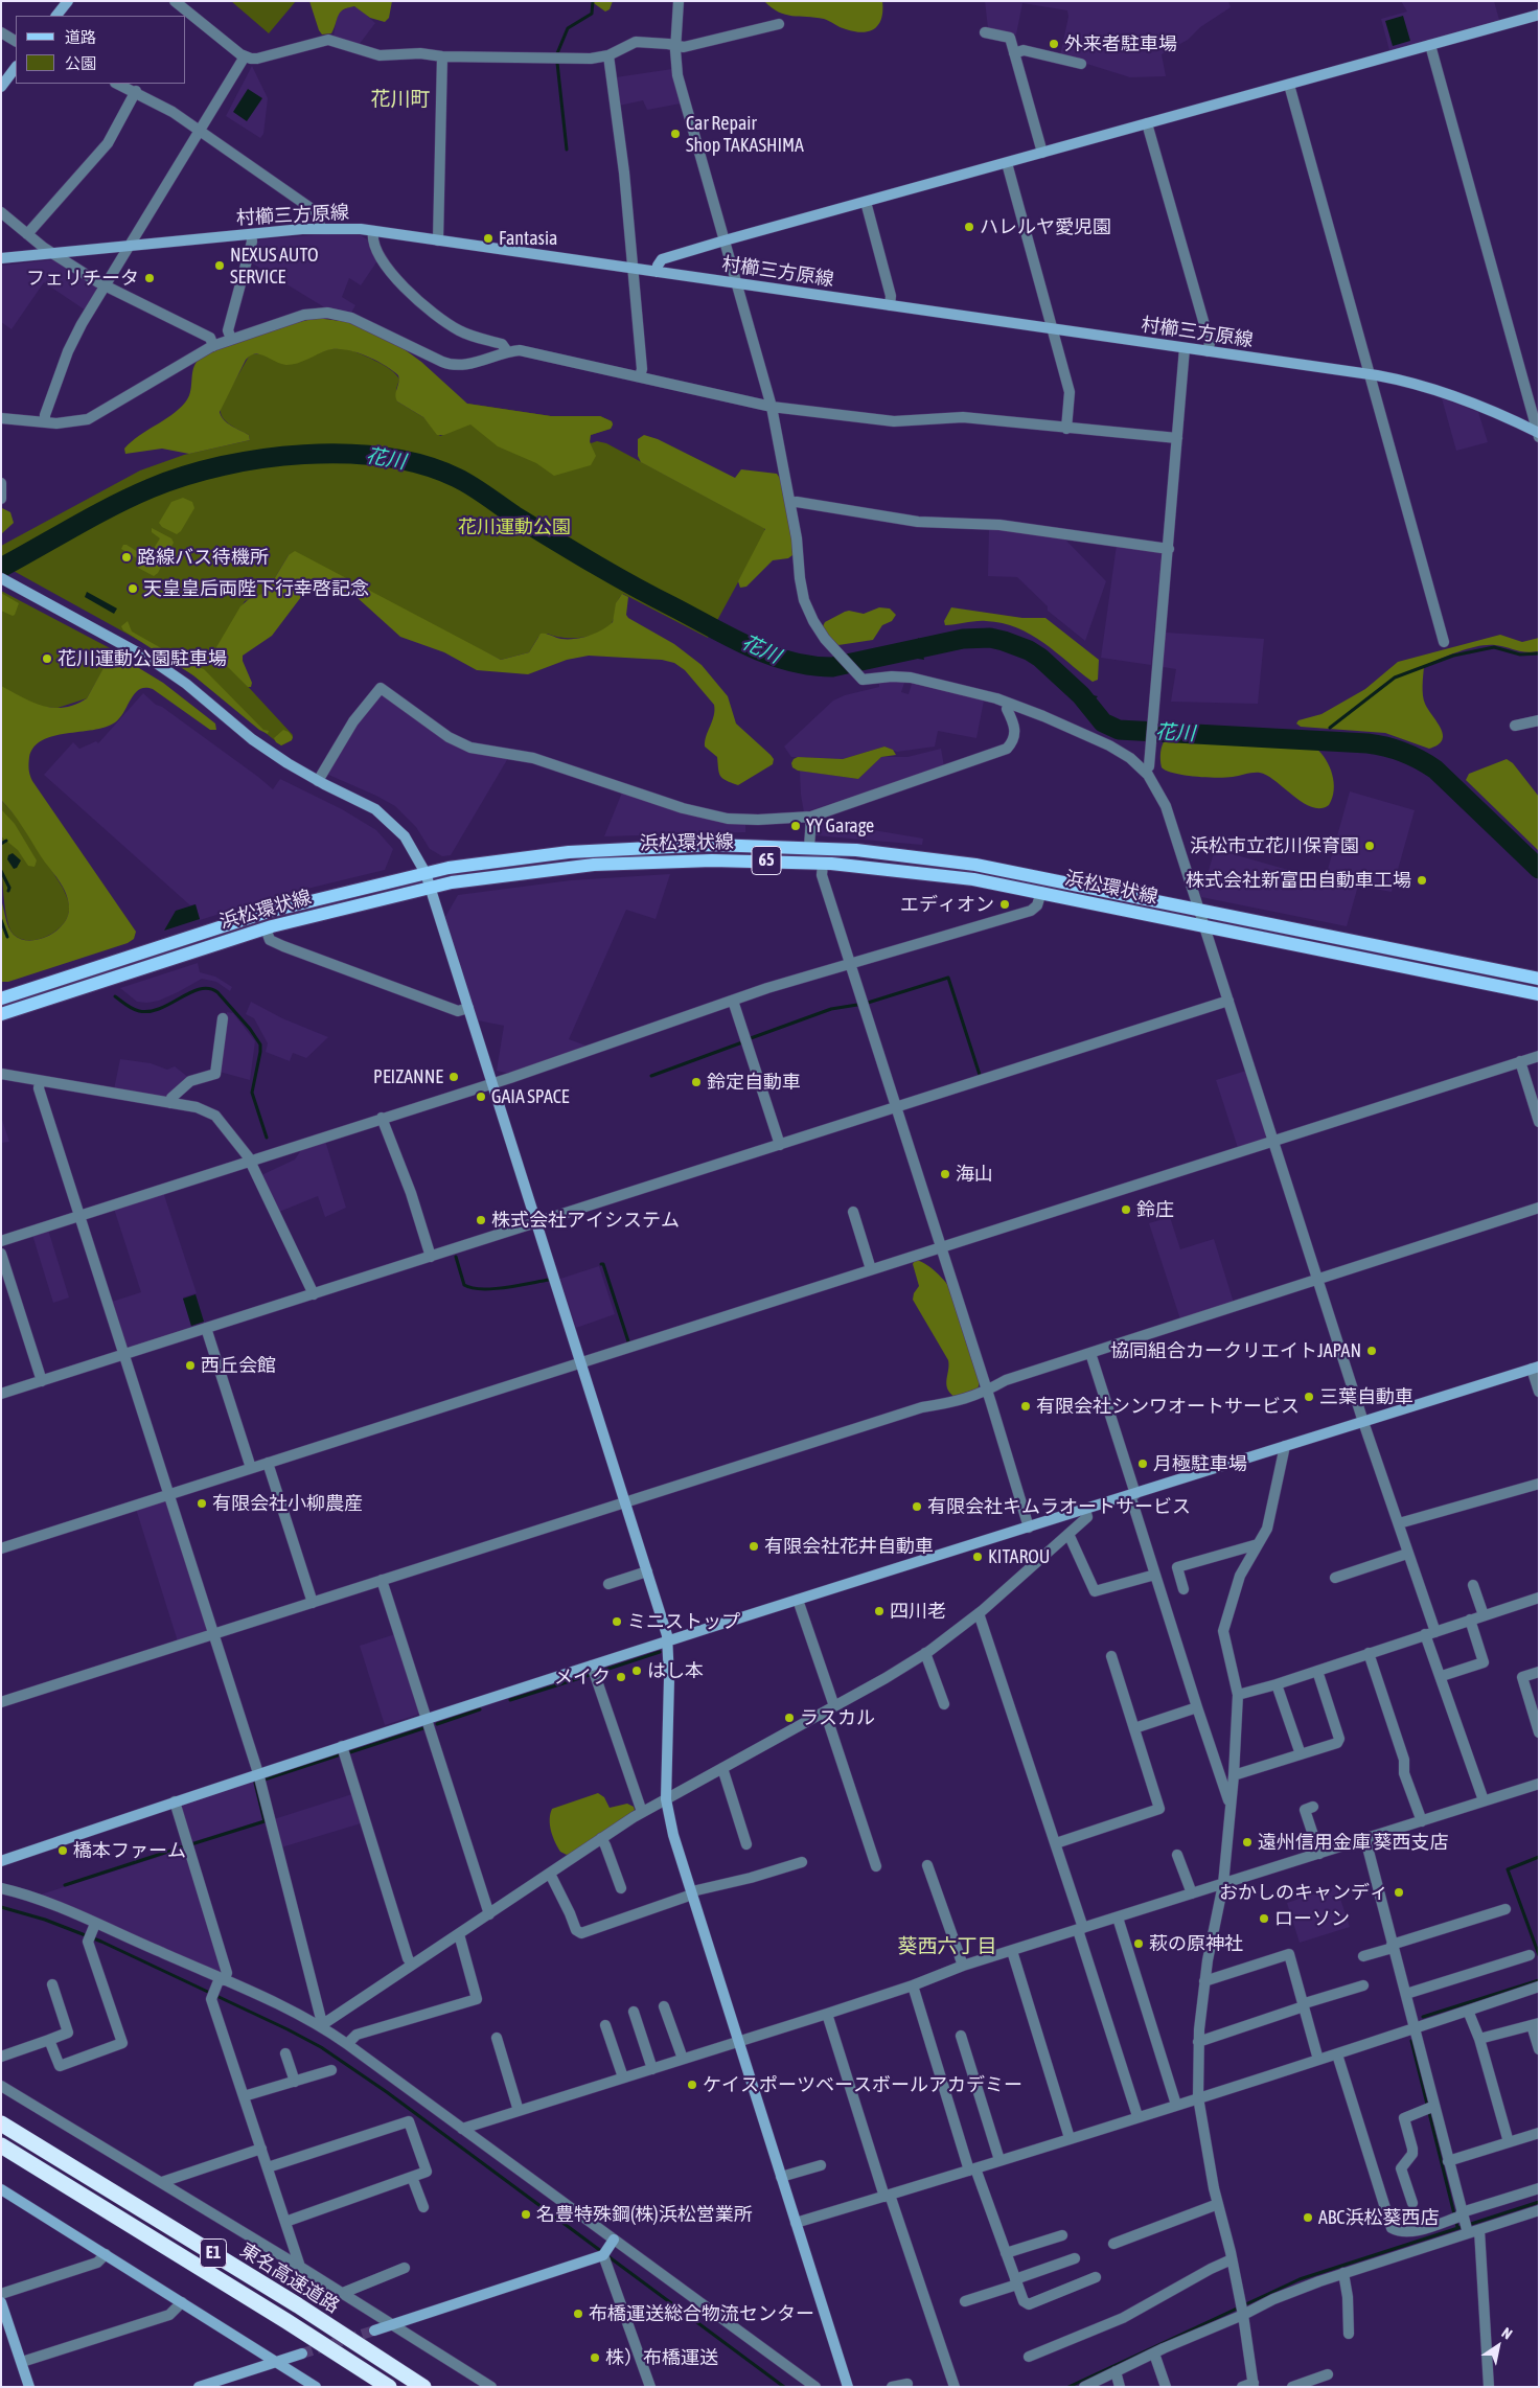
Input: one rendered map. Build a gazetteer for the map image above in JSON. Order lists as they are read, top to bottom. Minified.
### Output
{"streets":{"highway":["E1","東名高速道路"],"main road":["浜松環状線","65"],"street":["村櫛三方原線"]},"districts":["花川町","葵西六丁目"],"water":["花川"],"parks":["花川運動公園"],"places":["外来者駐車場","Car Repair Shop TAKASHIMA","ハレルヤ愛児園","Fantasia","NEXUS AUTO SERVICE","フェリチータ","路線バス待機所","天皇皇后両陛下行幸啓記念","花川運動公園駐車場","YY Garage","浜松市立花川保育園","株式会社新富田自動車工場","エディオン","PEIZANNE","鈴定自動車","GAIA SPACE","海山","鈴庄","株式会社アイシステム","協同組合カークリエイトJAPAN","西丘会館","三葉自動車","有限会社シンワオートサービス","月極駐車場","有限会社小柳農産","有限会社キムラオートサービス","有限会社花井自動車","KITAROU","四川老","ミニストップ","はし本","メイク","ラスカル","遠州信用金庫 葵西支店","橋本ファーム","おかしのキャンディ","ローソン","萩の原神社","ケイスポーツベースボールアカデミー","名豊特殊鋼(株)浜松営業所","ABC浜松葵西店","布橋運送総合物流センター","株）布橋運送"],"legend":["道路","公園"],"north":"top right"}
